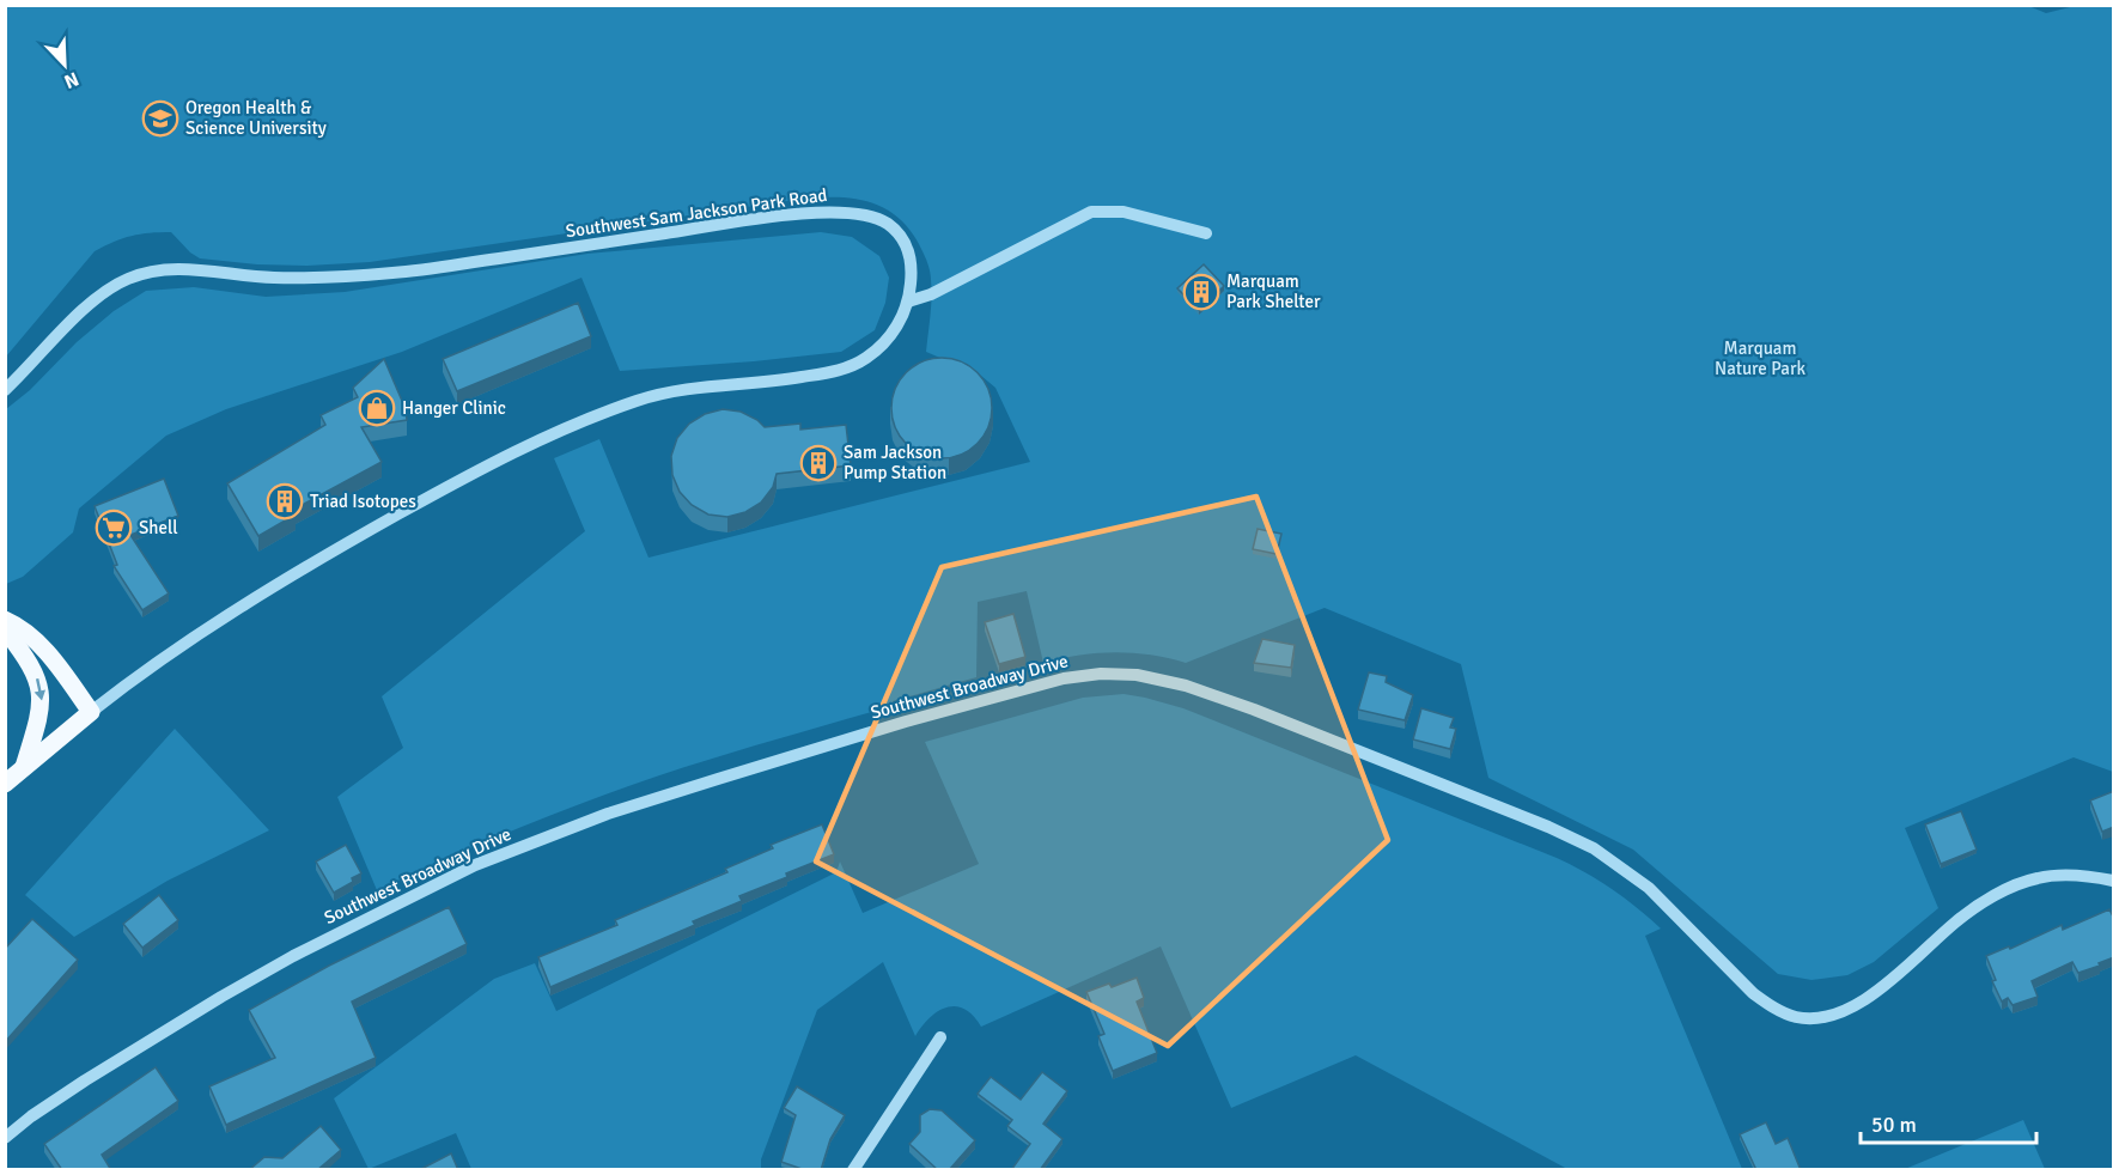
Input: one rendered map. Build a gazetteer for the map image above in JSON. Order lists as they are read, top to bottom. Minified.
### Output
{"streets":{"street":["Southwest Sam Jackson Park Road","Southwest Broadway Drive"]},"parks":["Marquam Nature Park"],"places":{"school or university":["Oregon Health & Science University"],"building":["Marquam Park Shelter","Sam Jackson Pump Station","Triad Isotopes"],"shop":["Hanger Clinic"],"supermarket":["Shell"]},"scale_bar":"50 m","north":"bottom right"}
